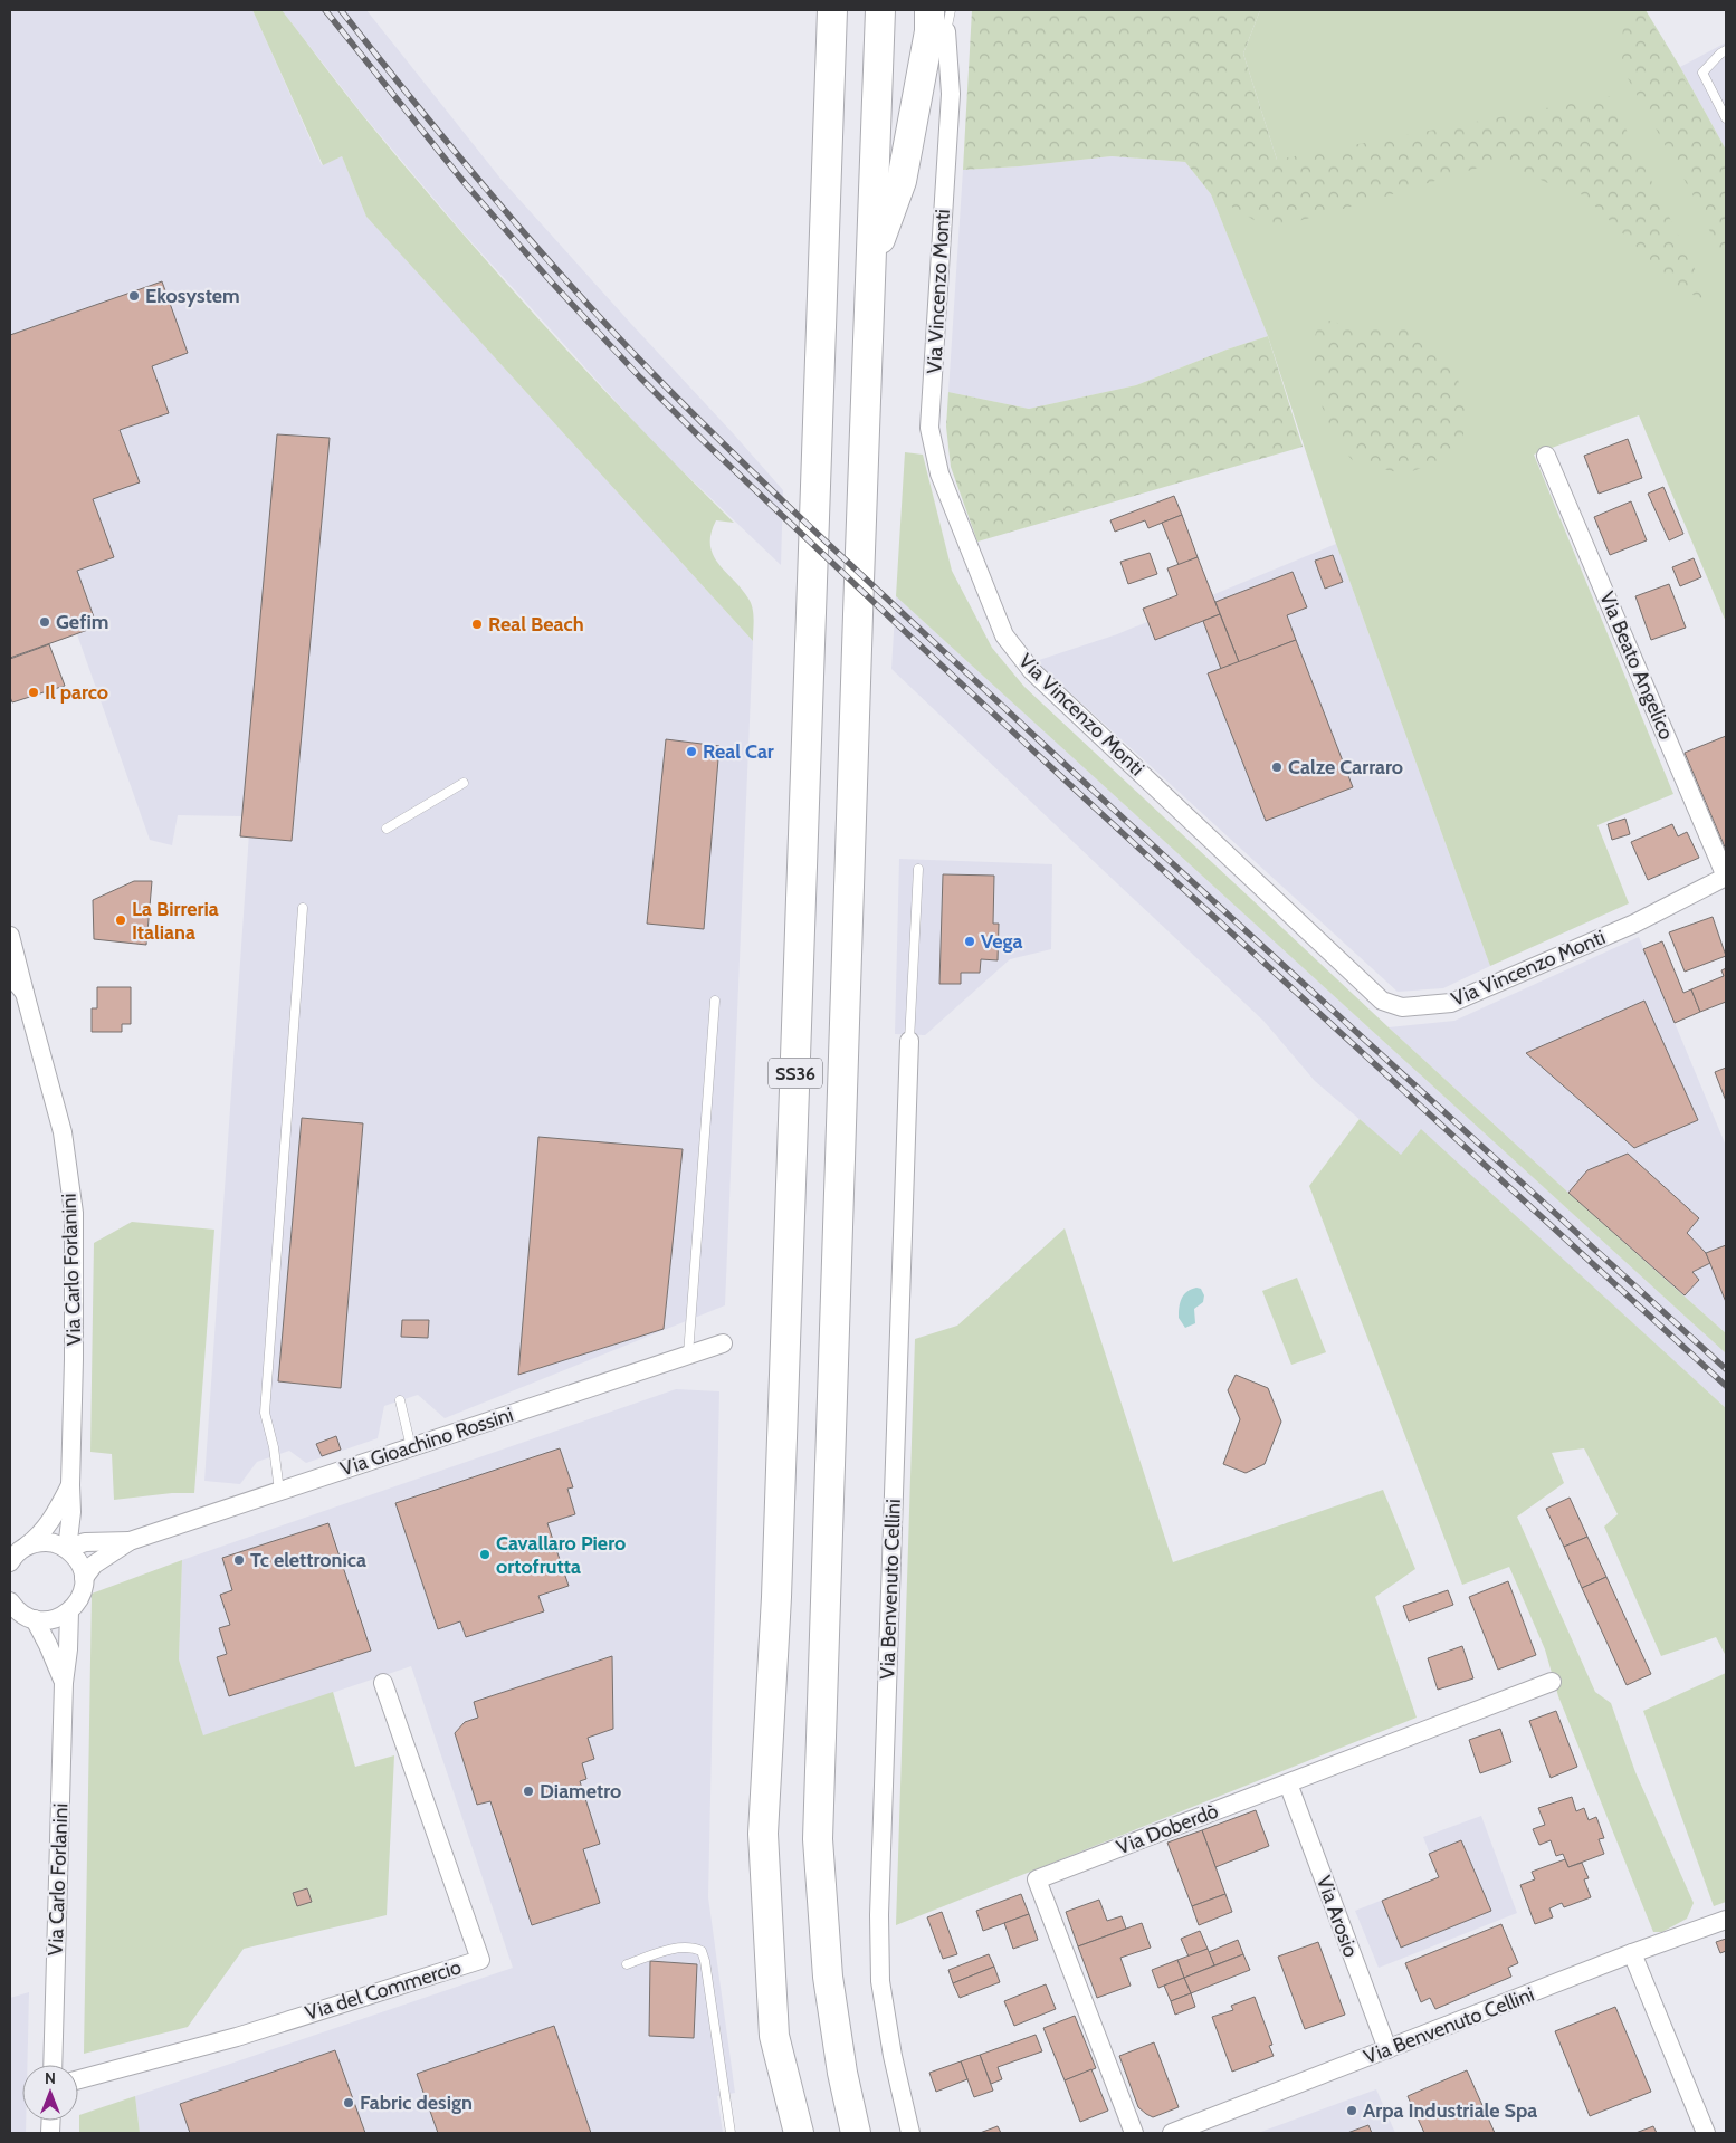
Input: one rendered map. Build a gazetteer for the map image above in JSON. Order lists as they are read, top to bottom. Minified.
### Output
{"streets":{"highway":["SS36"],"street":["Via Vincenzo Monti","Via Beato Angelico","Via Carlo Forlanini","Via Gioachino Rossini","Via Benvenuto Cellini","Via Doberdò","Via Arosio","Via del Commercio"]},"crossings":[["Via Vincenzo Monti","Via Beato Angelico"],["Via Carlo Forlanini","Via Gioachino Rossini"],["Via Benvenuto Cellini","Via Arosio"],["Via Doberdò","Via Arosio"]],"places":["Ekosystem","Gefim","Real Beach","Il parco","Real Car","Calze Carraro","La Birreria Italiana","Vega","Cavallaro Piero ortofrutta","Tc elettronica","Diametro","Fabric design","Arpa Industriale Spa"],"north":"top"}
